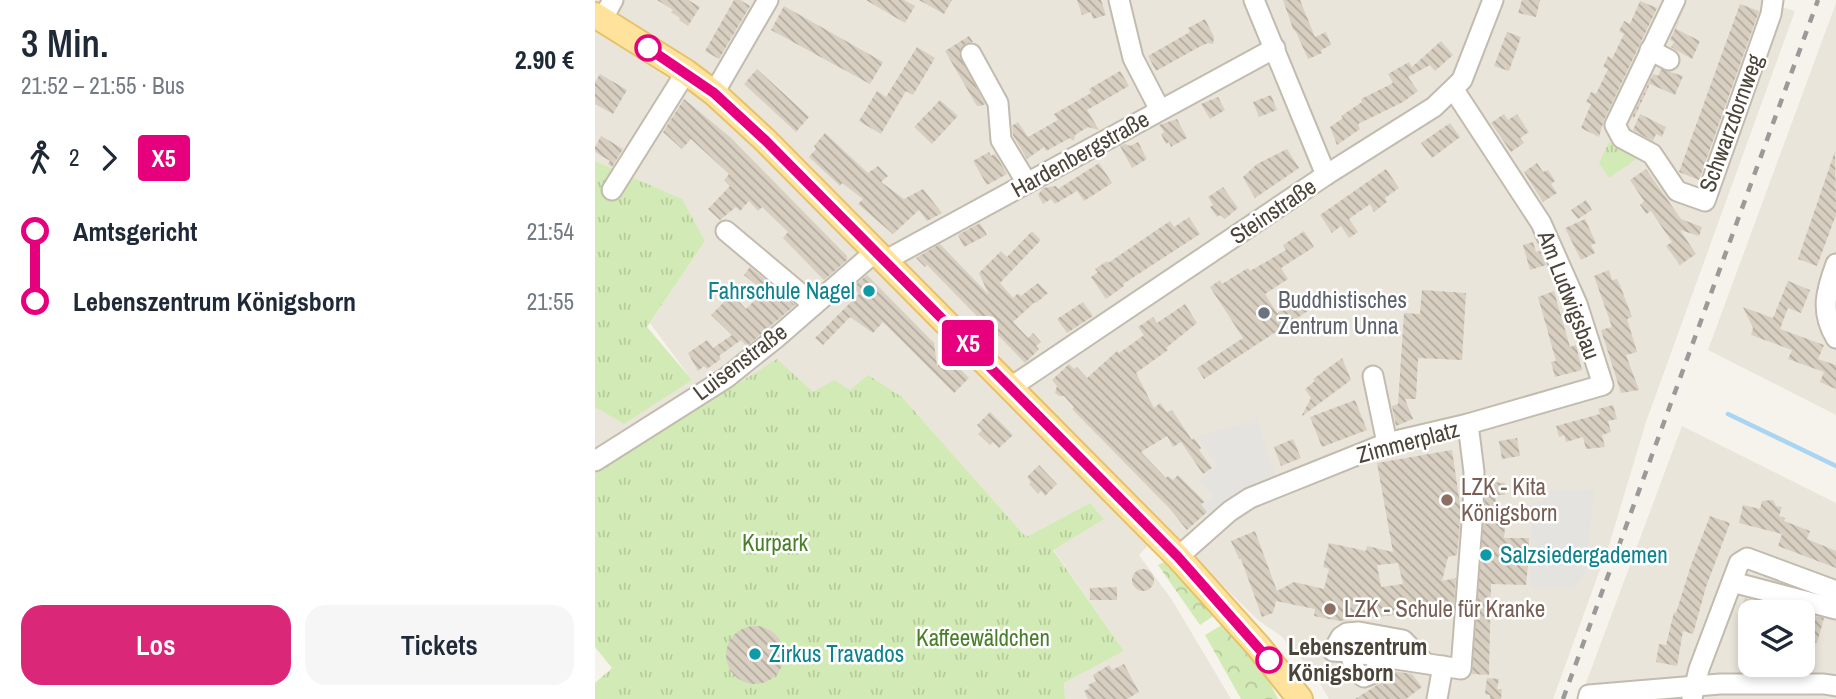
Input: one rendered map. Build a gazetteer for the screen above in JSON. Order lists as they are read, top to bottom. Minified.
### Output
{"streets":{"street":["Schwarzdornweg","Hardenbergstraße","Steinstraße","Am Ludwigsbau","Luisenstraße","Zimmerplatz"]},"crossings":[["Hardenbergstraße","Luisenstraße"],["Steinstraße","Am Ludwigsbau"],["Am Ludwigsbau","Zimmerplatz"]],"parks":["Kurpark","Kaffeewäldchen"],"places":["Fahrschule Nagel","Buddhistisches Zentrum Unna","LZK - Kita Königsborn","Salzsiedergademen","LZK - Schule für Kranke","Zirkus Travados","Lebenszentrum Königsborn"],"lines":["bus line X5"],"page":{"heading":["3 Min.","21:52 – 21:55 · Bus","2.90 €"],"on_map":"X5","legs":["2","X5"],"list":[{"name":"Amtsgericht","value":"21:54"},{"name":"Lebenszentrum Königsborn","value":"21:55"}],"buttons":["Los","Tickets"]}}
